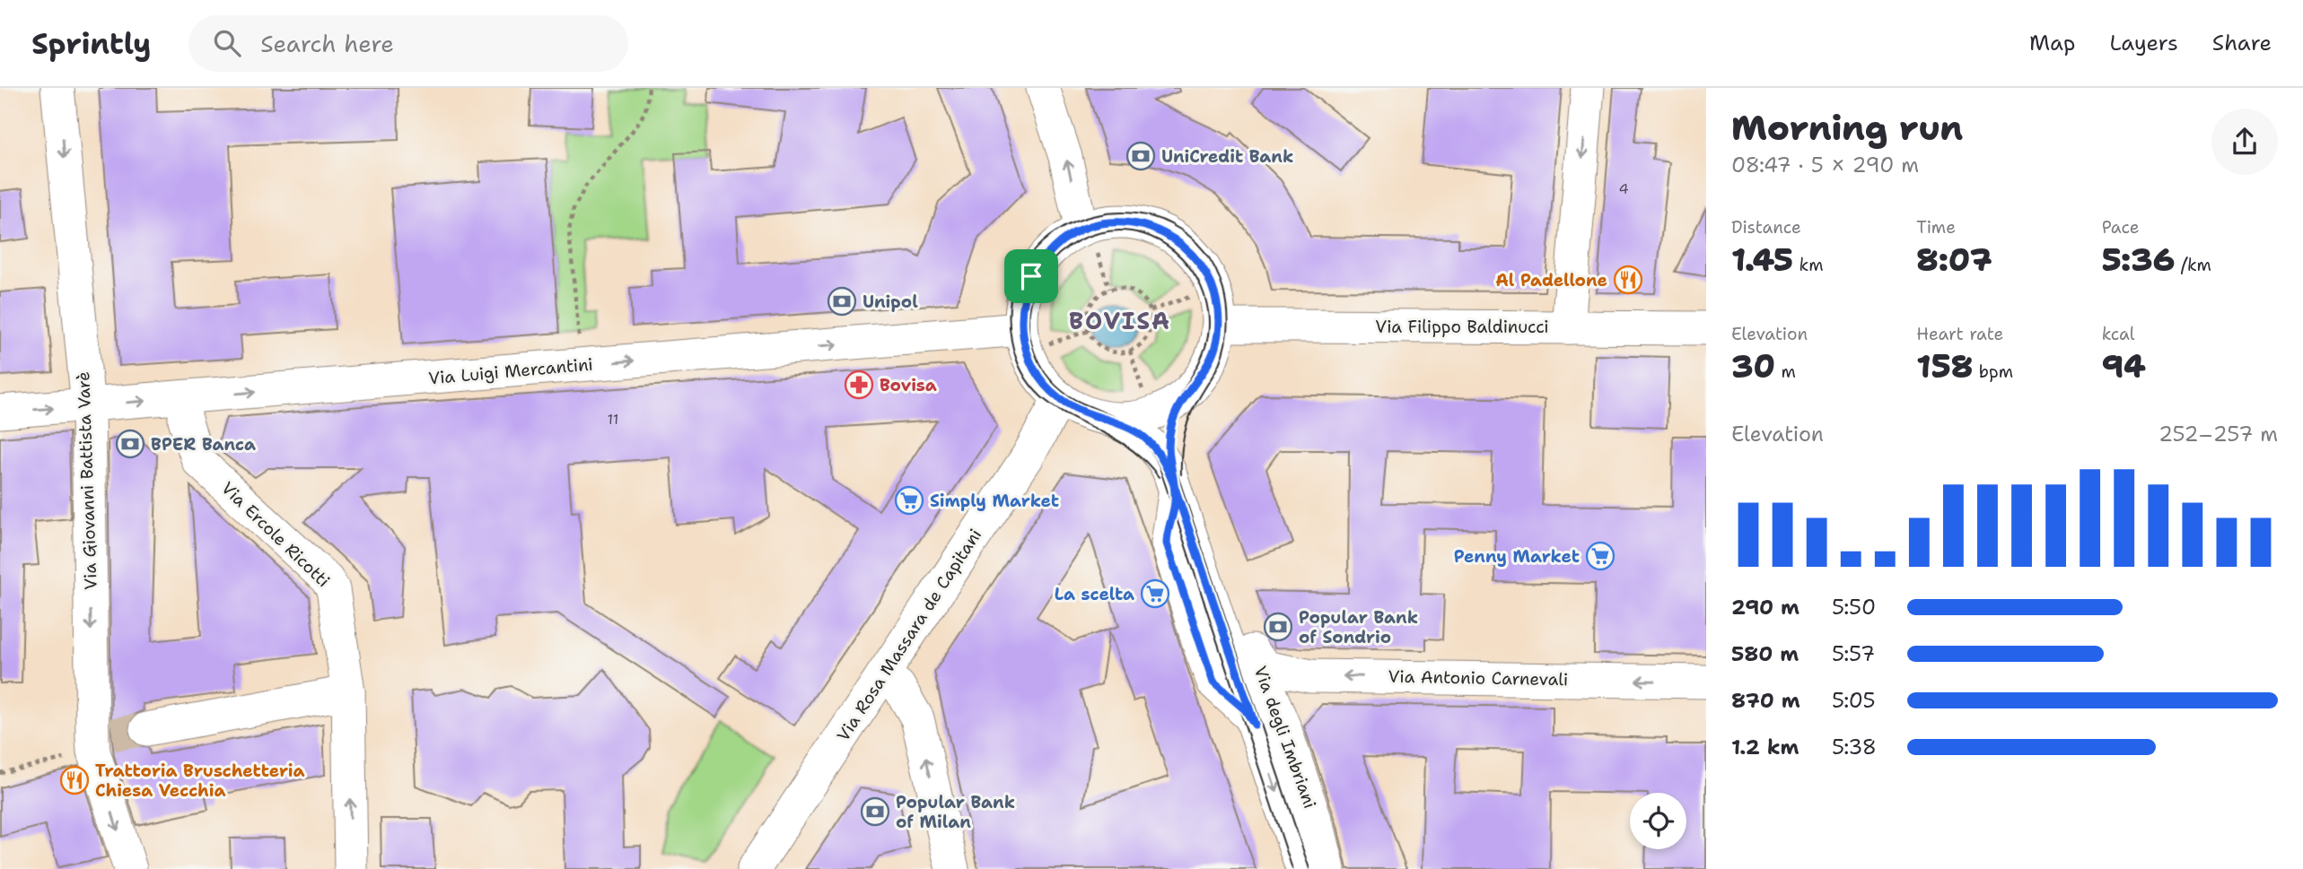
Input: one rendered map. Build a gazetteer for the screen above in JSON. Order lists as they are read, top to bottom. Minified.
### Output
{"streets":{"street":["Via Filippo Baldinucci","Via Luigi Mercantini","Via Giovanni Battista Varè","Via Ercole Ricotti","Via Rosa Massara de Capitani","Via Antonio Carnevali","Via degli Imbriani"]},"crossings":[["Via Luigi Mercantini","Via Giovanni Battista Varè"],["Via Luigi Mercantini","Via Ercole Ricotti"],["Via Antonio Carnevali","Via degli Imbriani"]],"one_way":["Via Luigi Mercantini","Via Giovanni Battista Varè","Via Antonio Carnevali"],"districts":["BOVISA"],"places":{"bank":["UniCredit Bank","Unipol","BPER Banca","Popular Bank of Sondrio","Popular Bank of Milan"],"restaurant":["Al Padellone","Trattoria Bruschetteria Chiesa Vecchia"],"pharmacy":["Bovisa"],"supermarket":["Simply Market","Penny Market","La scelta"]},"house_numbers":["4","11"],"page":{"header":"Sprintly","search":"Search here","nav":["Map","Layers","Share"],"heading":["Morning run","08:47 · 5 × 290 m"],"stats":[["Distance","1.45 km"],["Time","8:07"],["Pace","5:36 /km"],["Elevation","30 m"],["Heart rate","158 bpm"],["kcal","94"]],"chart":["Elevation","252–257 m"],"list":[{"name":"290 m","note":"5:50"},{"name":"580 m","note":"5:57"},{"name":"870 m","note":"5:05"},{"name":"1.2 km","note":"5:38"}]}}
